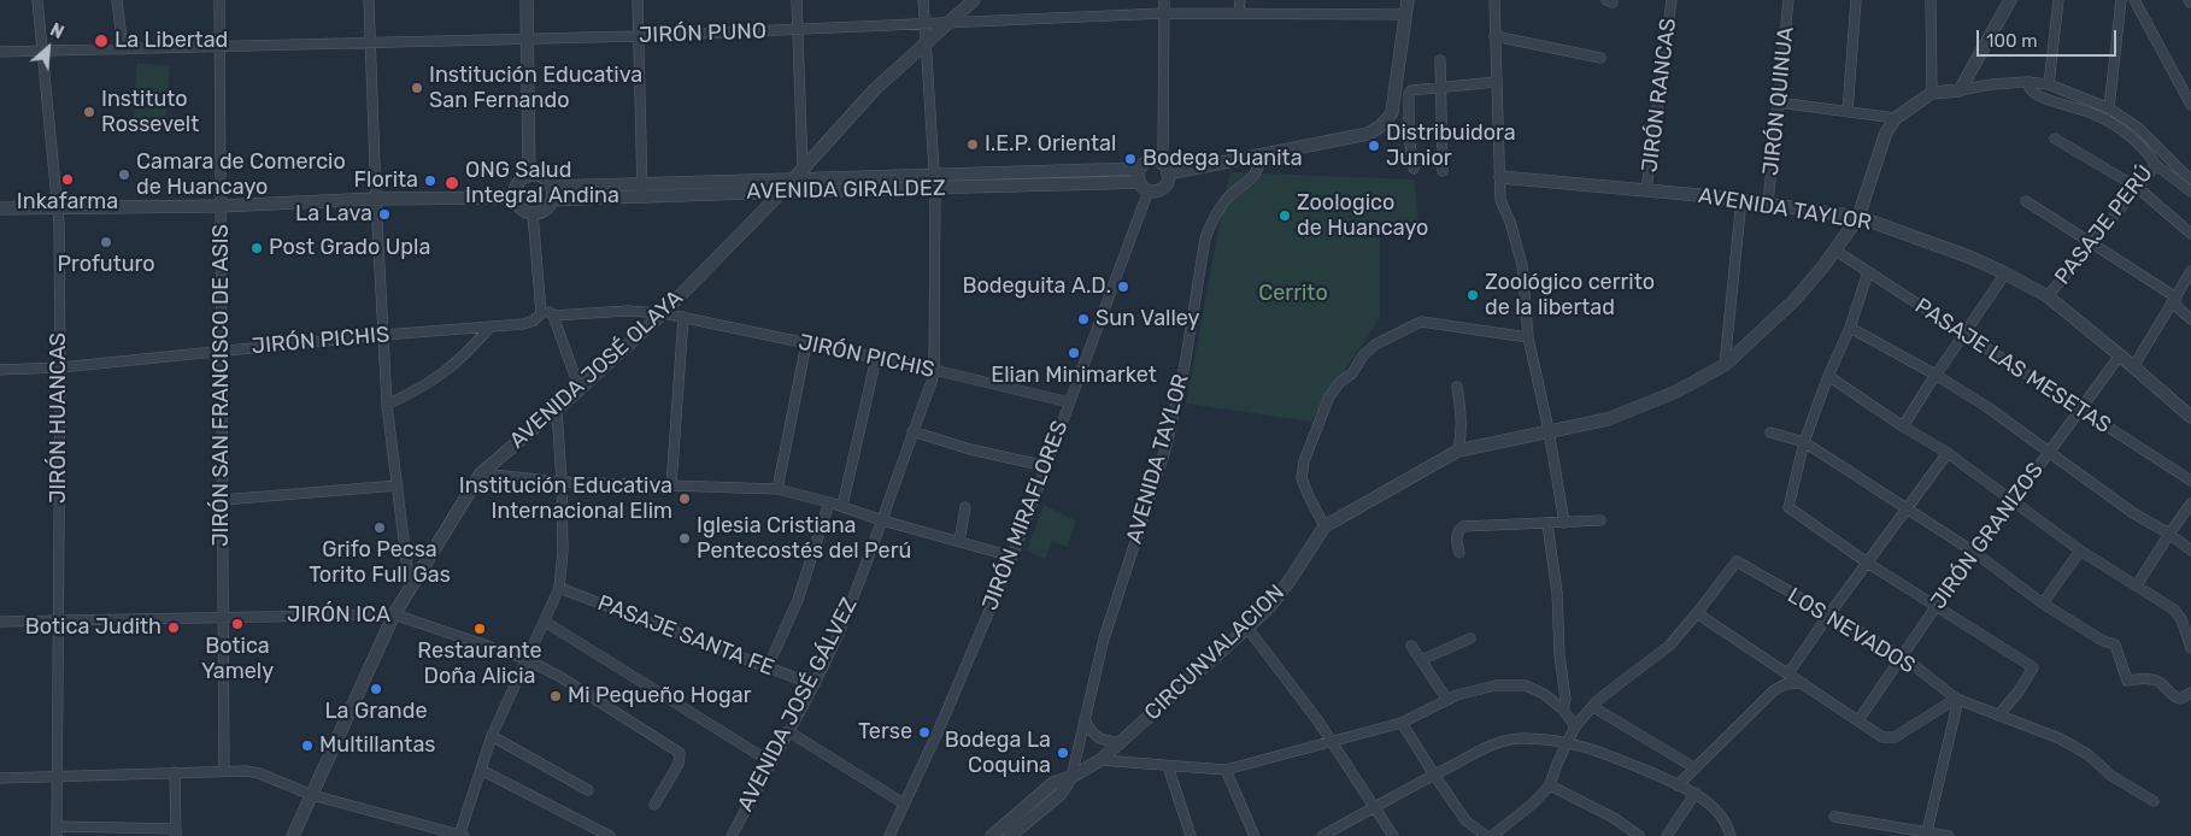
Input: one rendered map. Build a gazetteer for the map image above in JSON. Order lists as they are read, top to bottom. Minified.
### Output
{"streets":{"street":["JIRÓN PUNO","JIRÓN RANCAS","JIRÓN QUINUA","AVENIDA GIRALDEZ","AVENIDA TAYLOR","PASAJE PERÚ","JIRÓN PICHIS","PASAJE LAS MESETAS","AVENIDA JOSÉ OLAYA","JIRÓN SAN FRANCISCO DE ASIS","JIRÓN HUANCAS","JIRÓN MIRAFLORES","JIRÓN GRANIZOS","JIRÓN ICA","LOS NEVADOS","PASAJE SANTA FE","CIRCUNVALACION","AVENIDA JOSÉ GÁLVEZ"]},"crossings":[["JIRÓN PUNO","AVENIDA JOSÉ OLAYA"],["JIRÓN PUNO","JIRÓN SAN FRANCISCO DE ASIS"],["JIRÓN PUNO","JIRÓN HUANCAS"],["JIRÓN PUNO","AVENIDA JOSÉ GÁLVEZ"],["JIRÓN RANCAS","AVENIDA TAYLOR"],["JIRÓN QUINUA","AVENIDA TAYLOR"],["AVENIDA GIRALDEZ","AVENIDA JOSÉ OLAYA"],["AVENIDA GIRALDEZ","JIRÓN MIRAFLORES"],["AVENIDA GIRALDEZ","AVENIDA JOSÉ GÁLVEZ"],["AVENIDA TAYLOR","PASAJE PERÚ"],["AVENIDA TAYLOR","JIRÓN GRANIZOS"],["AVENIDA TAYLOR","CIRCUNVALACION"],["JIRÓN PICHIS","AVENIDA JOSÉ OLAYA"],["JIRÓN PICHIS","JIRÓN SAN FRANCISCO DE ASIS"],["JIRÓN PICHIS","JIRÓN HUANCAS"],["JIRÓN PICHIS","JIRÓN MIRAFLORES"],["JIRÓN PICHIS","AVENIDA JOSÉ GÁLVEZ"],["PASAJE LAS MESETAS","JIRÓN GRANIZOS"],["PASAJE LAS MESETAS","CIRCUNVALACION"],["AVENIDA JOSÉ OLAYA","JIRÓN ICA"],["AVENIDA JOSÉ OLAYA","AVENIDA JOSÉ GÁLVEZ"],["JIRÓN SAN FRANCISCO DE ASIS","JIRÓN ICA"],["JIRÓN HUANCAS","JIRÓN ICA"],["JIRÓN GRANIZOS","LOS NEVADOS"],["PASAJE SANTA FE","AVENIDA JOSÉ GÁLVEZ"]],"parks":["Cerrito"],"places":["La Libertad","Institución Educativa San Fernando","Instituto Rossevelt","I.E.P. Oriental","Distribuidora Junior","Bodega Juanita","Camara de Comercio de Huancayo","Inkafarma","Florita","ONG Salud Integral Andina","La Lava","Zoologico de Huancayo","Profuturo","Post Grado Upla","Bodeguita A.D.","Zoológico cerrito de la libertad","Sun Valley","Elian Minimarket","Institución Educativa Internacional Elim","Grifo Pecsa Torito Full Gas","Iglesia Cristiana Pentecostés del Perú","Botica Yamely","Botica Judith","Restaurante Doña Alicia","La Grande","Mi Pequeño Hogar","Terse","Multillantas","Bodega La Coquina"],"scale_bar":"100 m","north":"top right"}
